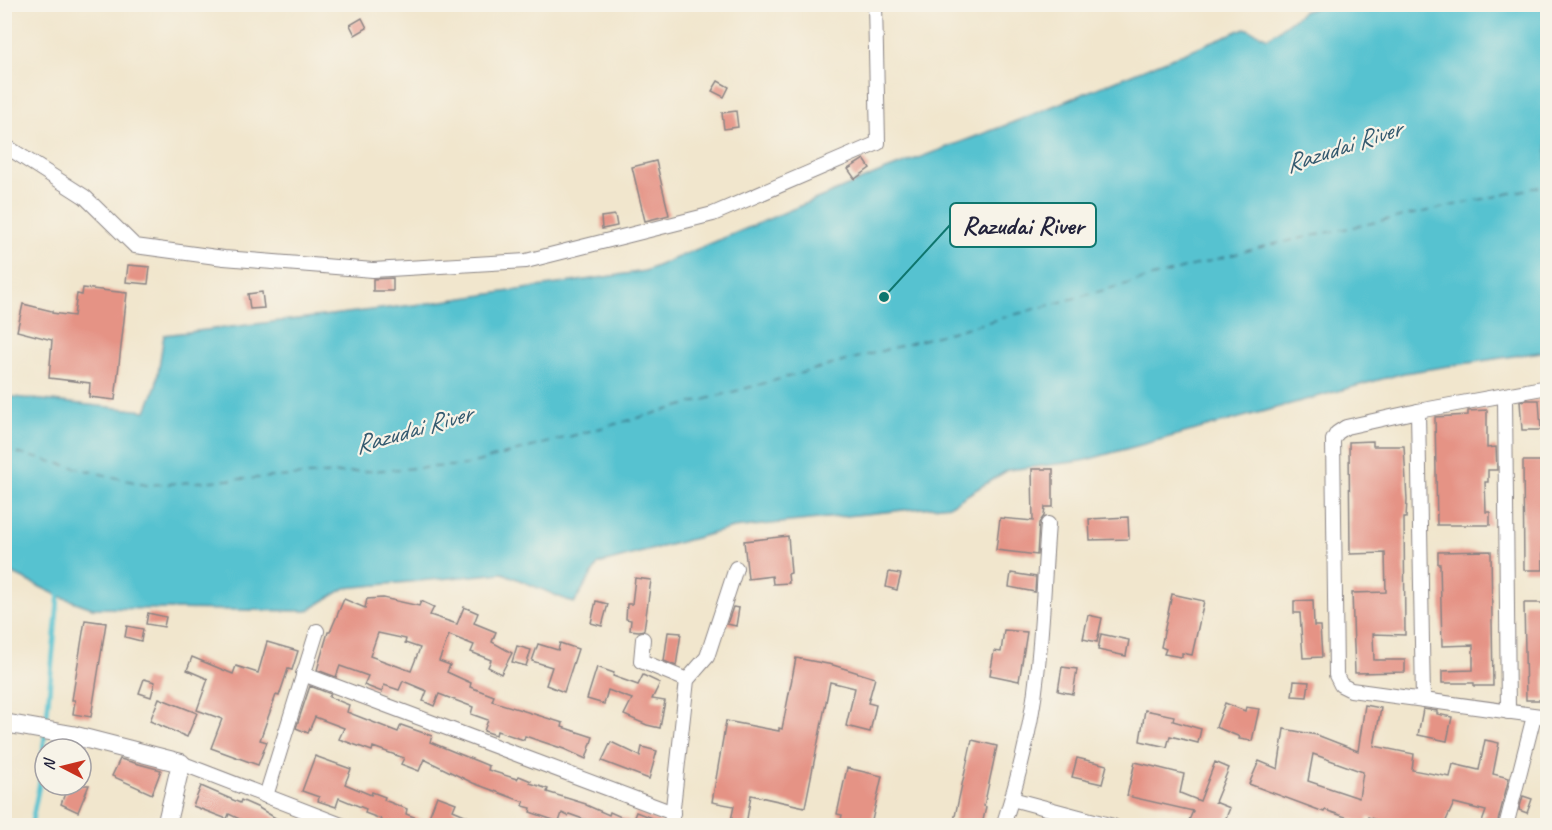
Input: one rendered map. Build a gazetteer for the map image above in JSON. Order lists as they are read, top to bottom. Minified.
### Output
{"water":["Razudai River"],"places":["Razudai River"],"north":"left"}
